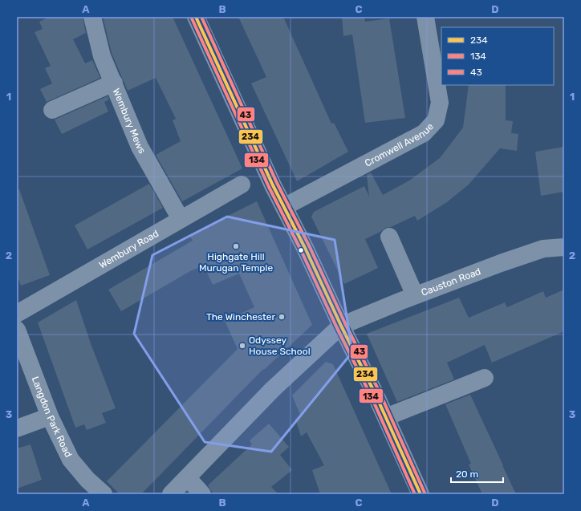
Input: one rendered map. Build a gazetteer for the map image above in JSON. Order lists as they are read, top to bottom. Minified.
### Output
{"streets":{"street":["Wembury Mews","Cromwell Avenue","Wembury Road","Causton Road","Langdon Park Road"]},"crossings":[["Wembury Mews","Wembury Road"]],"places":["Highgate Hill Murugan Temple","The Winchester","Odyssey House School"],"lines":["transit line 234","transit line 43","transit line 134"],"legend":["234","134","43"],"scale_bar":"20 m","grid":{"columns":["A","B","C","D"],"rows":["1","2","3"]}}
